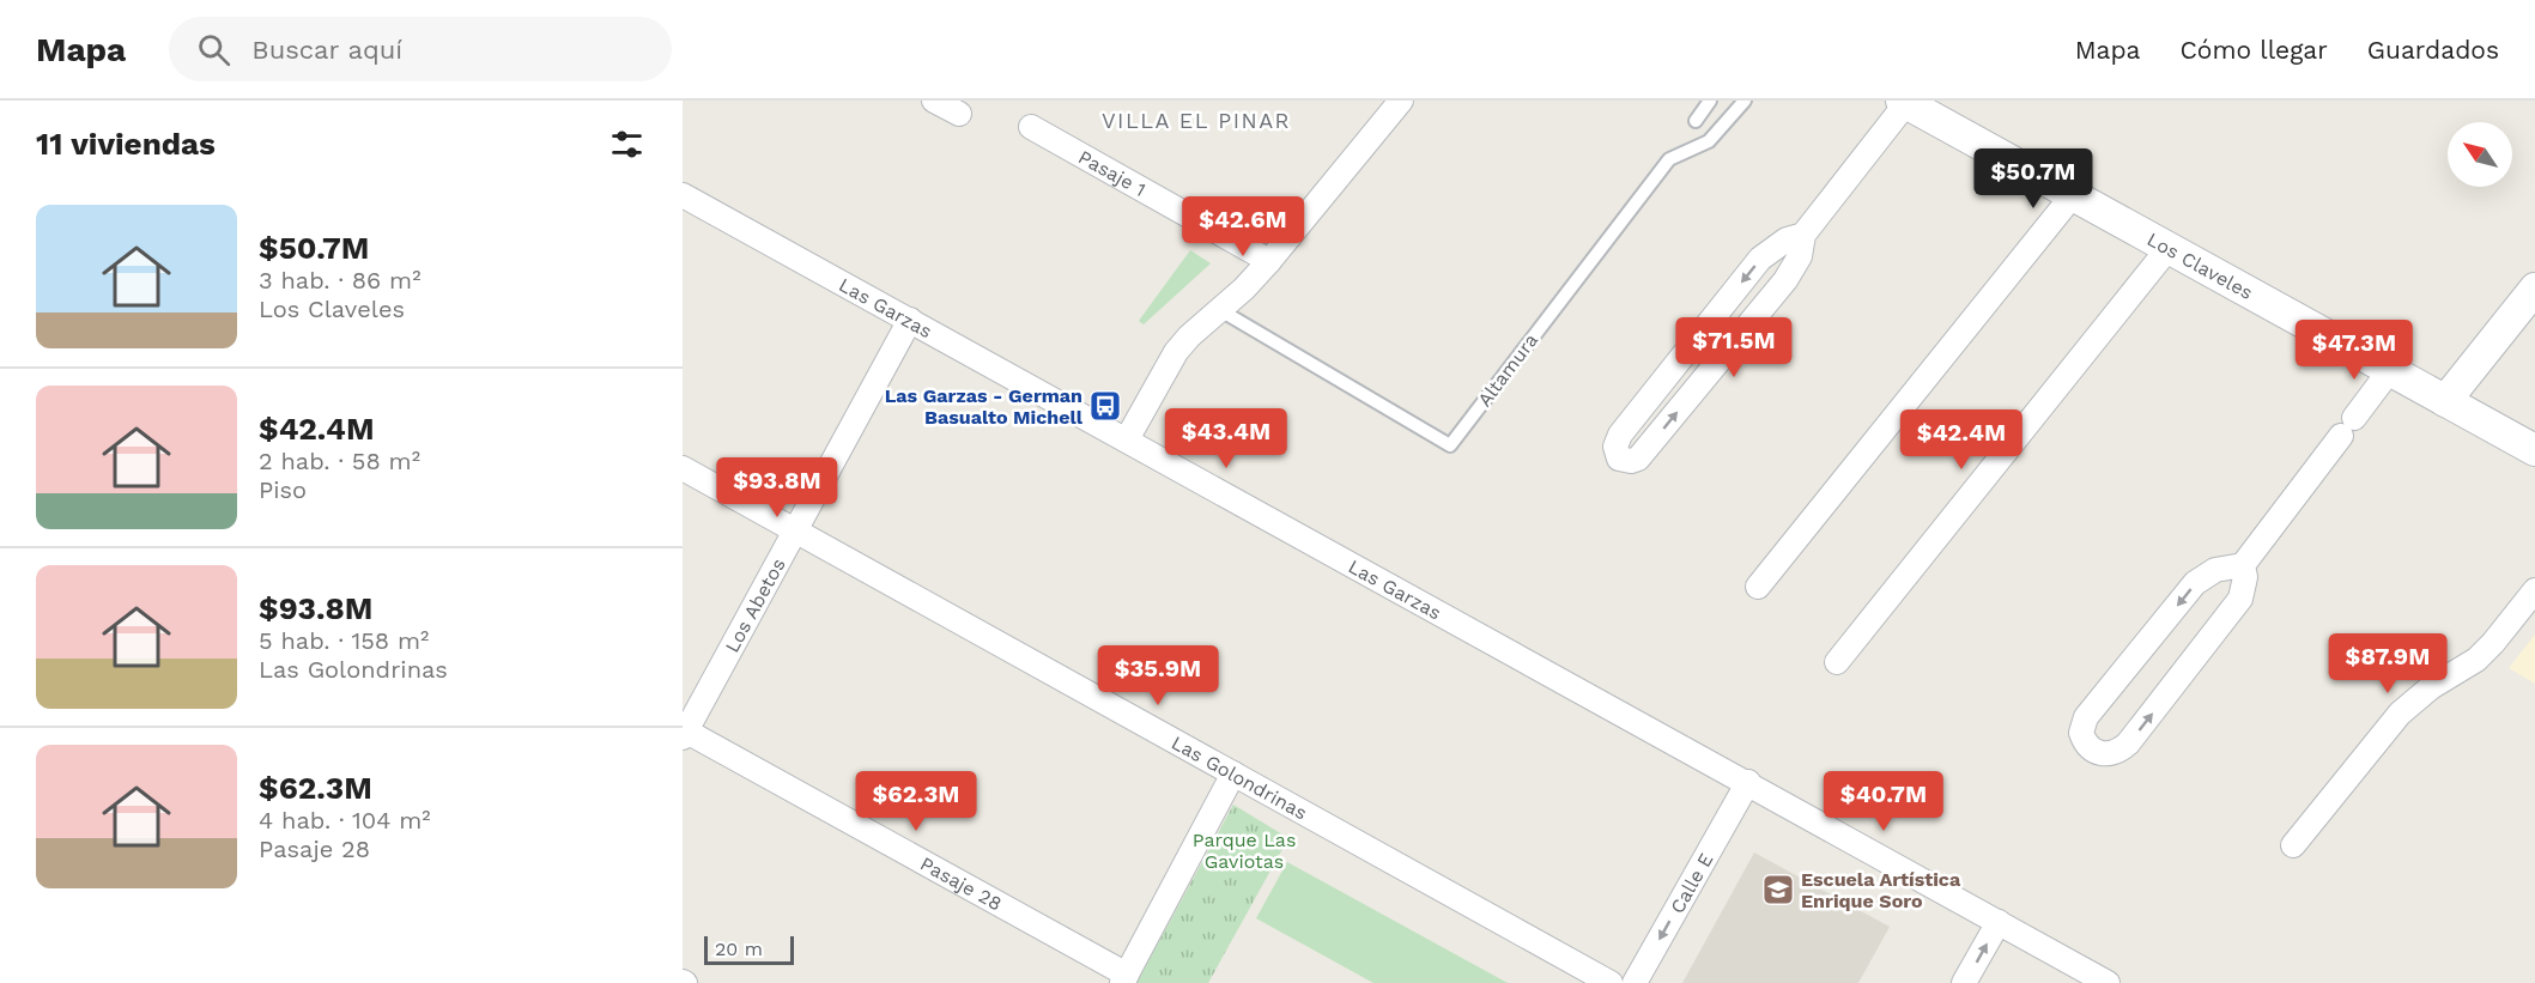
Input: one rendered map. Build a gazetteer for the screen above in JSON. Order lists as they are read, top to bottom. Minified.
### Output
{"streets":{"street":["Pasaje 1","Los Claveles","Las Garzas","Los Abetos","Las Golondrinas","Calle E","Pasaje 28"],"lane":["Altamura"]},"crossings":[["Las Garzas","Los Abetos"],["Las Garzas","Calle E"],["Los Abetos","Las Golondrinas"],["Los Abetos","Pasaje 28"]],"one_way":["Calle E"],"districts":["VILLA EL PINAR"],"parks":["Parque Las Gaviotas"],"places":{"bus stop":["Las Garzas - German Basualto Michell"],"school or university":["Escuela Artística Enrique Soro"]},"scale_bar":"20 m","north":"top left","page":{"header":"Mapa","search":"Buscar aquí","nav":["Mapa","Cómo llegar","Guardados"],"heading":"11 viviendas","price":["$50.7M","$42.6M","$71.5M","$47.3M","$43.4M","$42.4M","$93.8M","$87.9M","$35.9M","$62.3M","$40.7M"],"list":[{"name":"$50.7M","note":"3 hab. · 86 m² · Los Claveles"},{"name":"$42.4M","note":"2 hab. · 58 m² · Piso"},{"name":"$93.8M","note":"5 hab. · 158 m² · Las Golondrinas"},{"name":"$62.3M","note":"4 hab. · 104 m² · Pasaje 28"}],"scale":"20 m"}}
